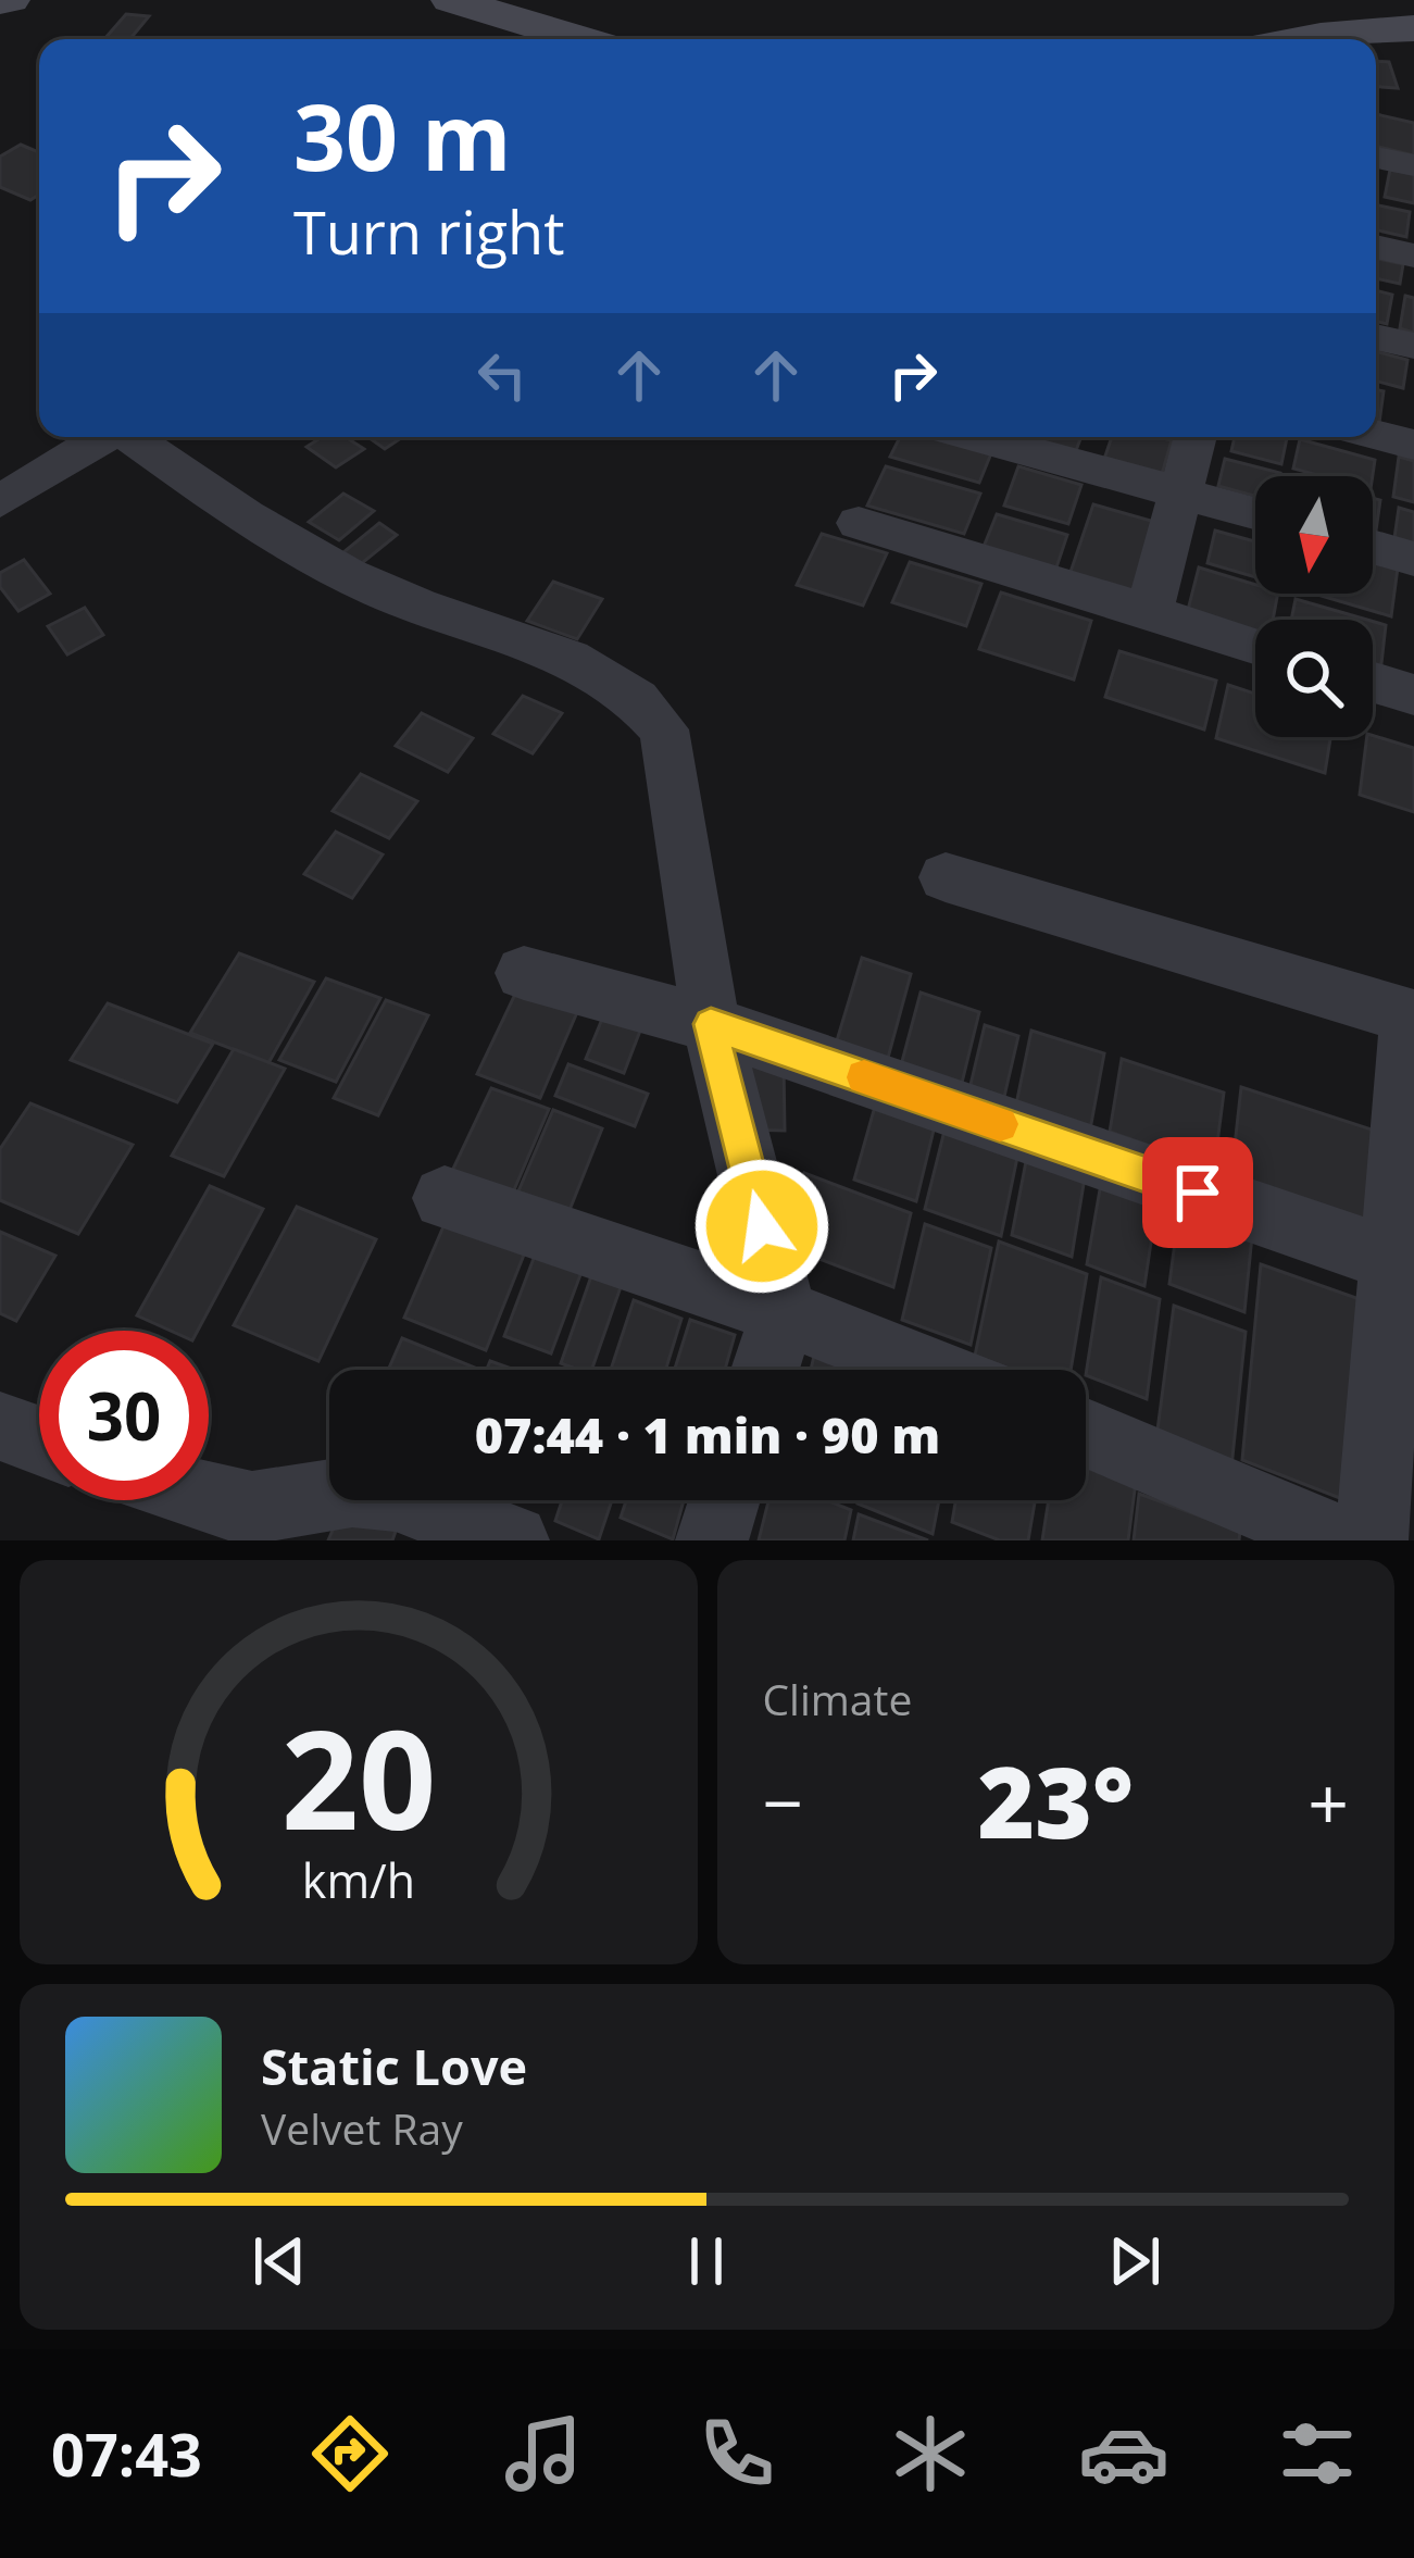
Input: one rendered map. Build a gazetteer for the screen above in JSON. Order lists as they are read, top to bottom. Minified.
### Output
{"north":"bottom","page":{"turn":["30 m","Turn right"],"limit":"30","trip":"07:44 · 1 min · 90 m","tile":"Climate","heat":["−","23°","+"],"song":["Static Love","Velvet Ray"],"tabs":"07:43","gauge":["20","km/h"]}}
